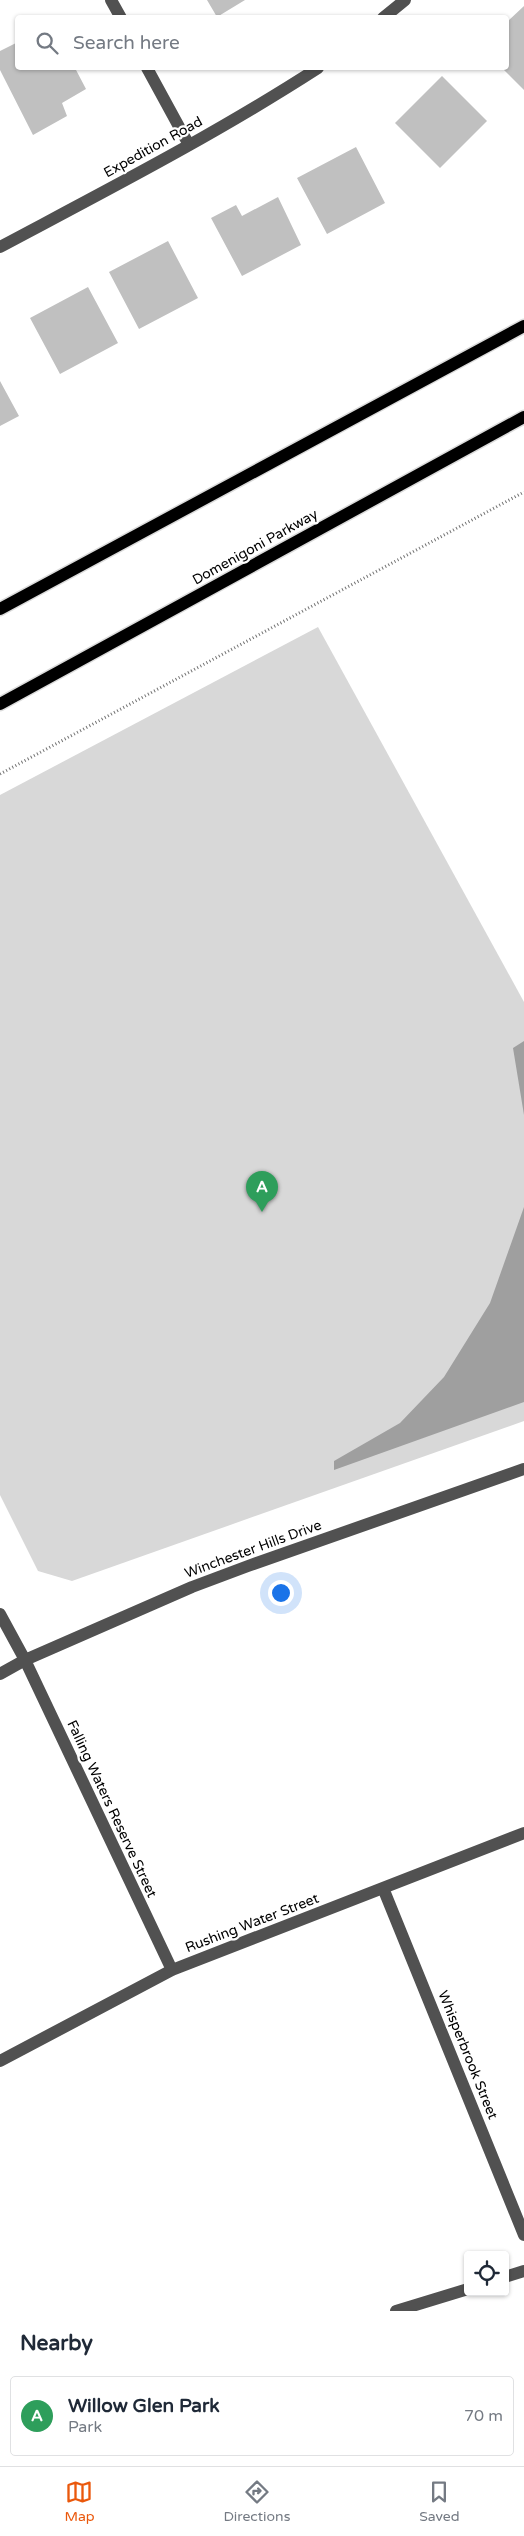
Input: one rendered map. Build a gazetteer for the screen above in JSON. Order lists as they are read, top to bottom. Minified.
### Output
{"streets":{"main road":["Domenigoni Parkway"],"street":["Expedition Road","Winchester Hills Drive","Falling Waters Reserve Street","Rushing Water Street","Whisperbrook Street"]},"crossings":[["Winchester Hills Drive","Falling Waters Reserve Street"],["Falling Waters Reserve Street","Rushing Water Street"],["Rushing Water Street","Whisperbrook Street"]],"page":{"search":"Search here","pins":"A","heading":"Nearby","list":[{"mark":"A","name":"Willow Glen Park","note":"Park","value":"70 m"}],"nav":["Map","Directions","Saved"]}}
